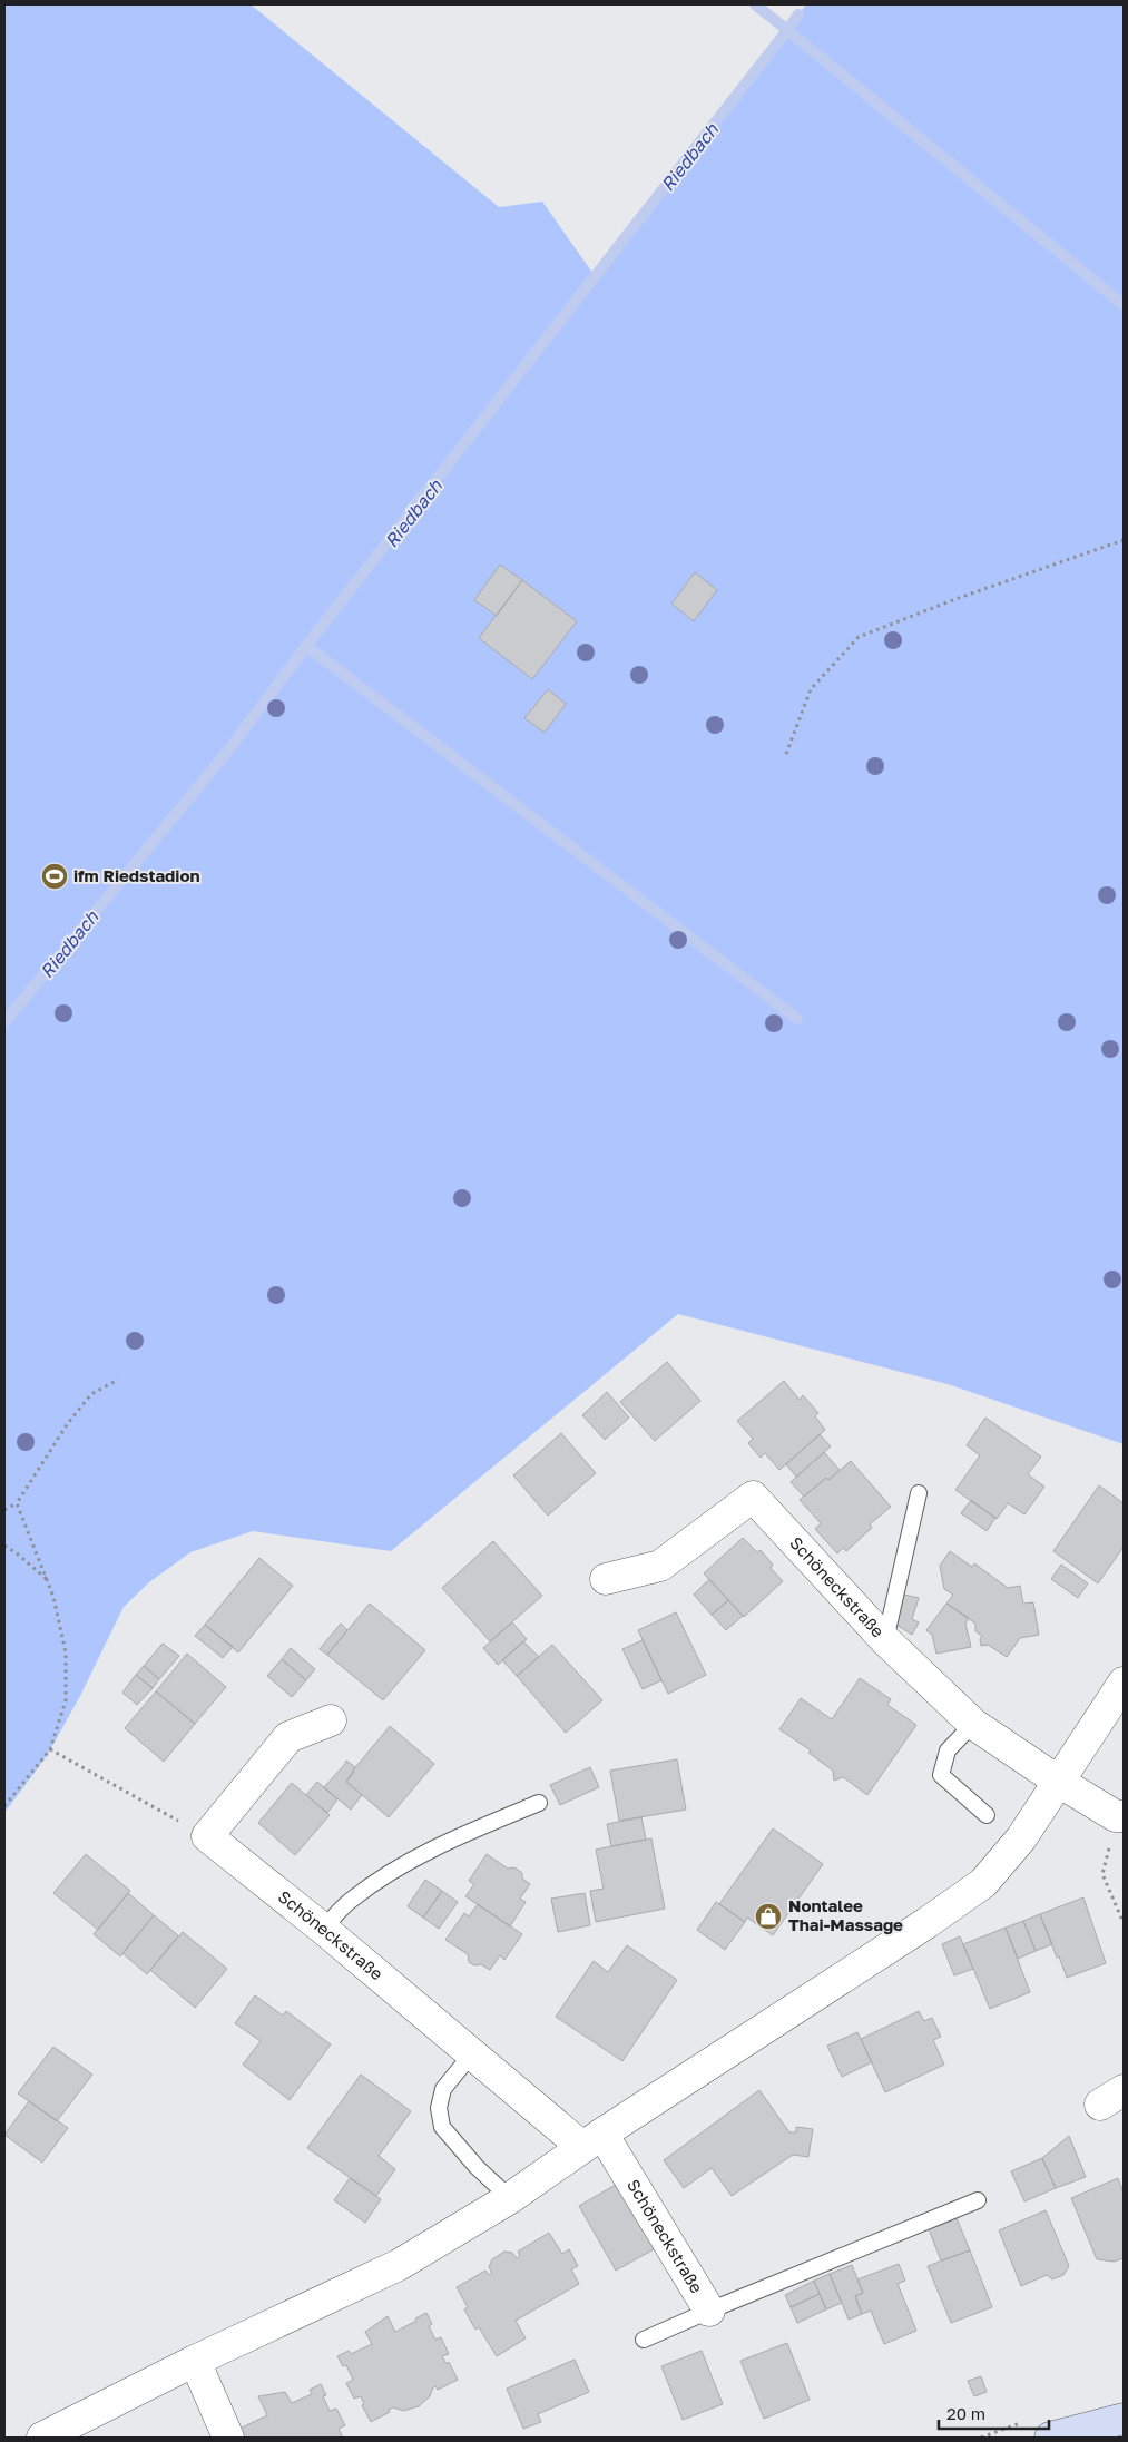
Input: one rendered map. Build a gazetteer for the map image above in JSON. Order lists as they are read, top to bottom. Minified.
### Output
{"streets":{"street":["Schöneckstraße"]},"water":["Riedbach"],"places":{"sports":["ifm Riedstadion"],"shop":["Nontalee Thai-Massage"]},"scale_bar":"20 m"}
